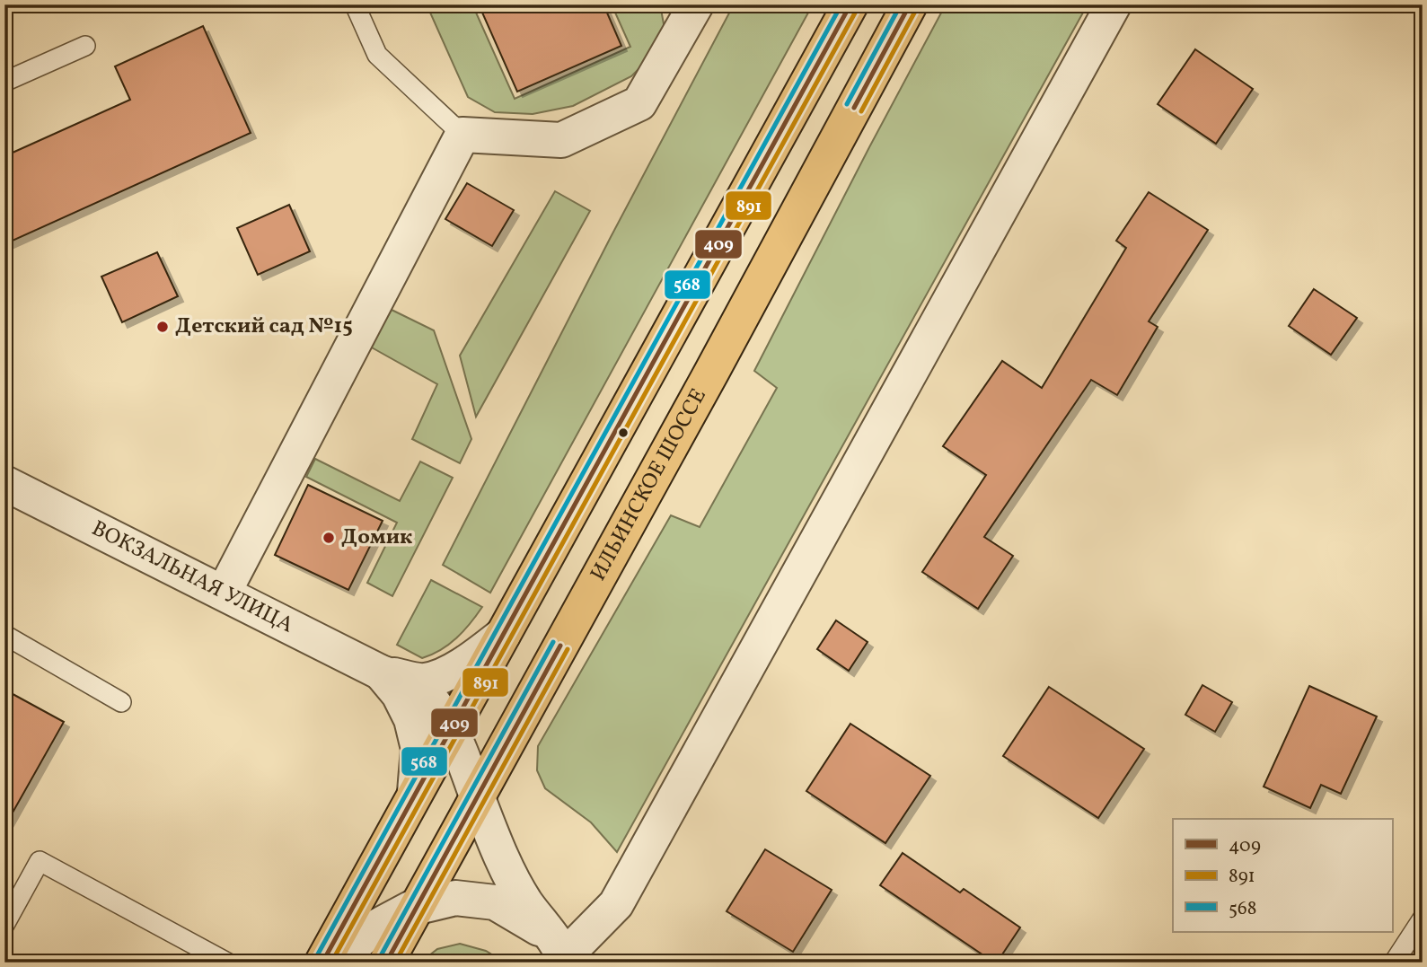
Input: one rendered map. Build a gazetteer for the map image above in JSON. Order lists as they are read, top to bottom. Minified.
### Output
{"streets":{"main road":["ИЛЬИНСКОЕ ШОССЕ"],"street":["ВОКЗАЛЬНАЯ УЛИЦА"]},"places":["Детский сад №15","Домик"],"lines":["transit line 409","transit line 568","transit line 891"],"legend":["409","891","568"]}
